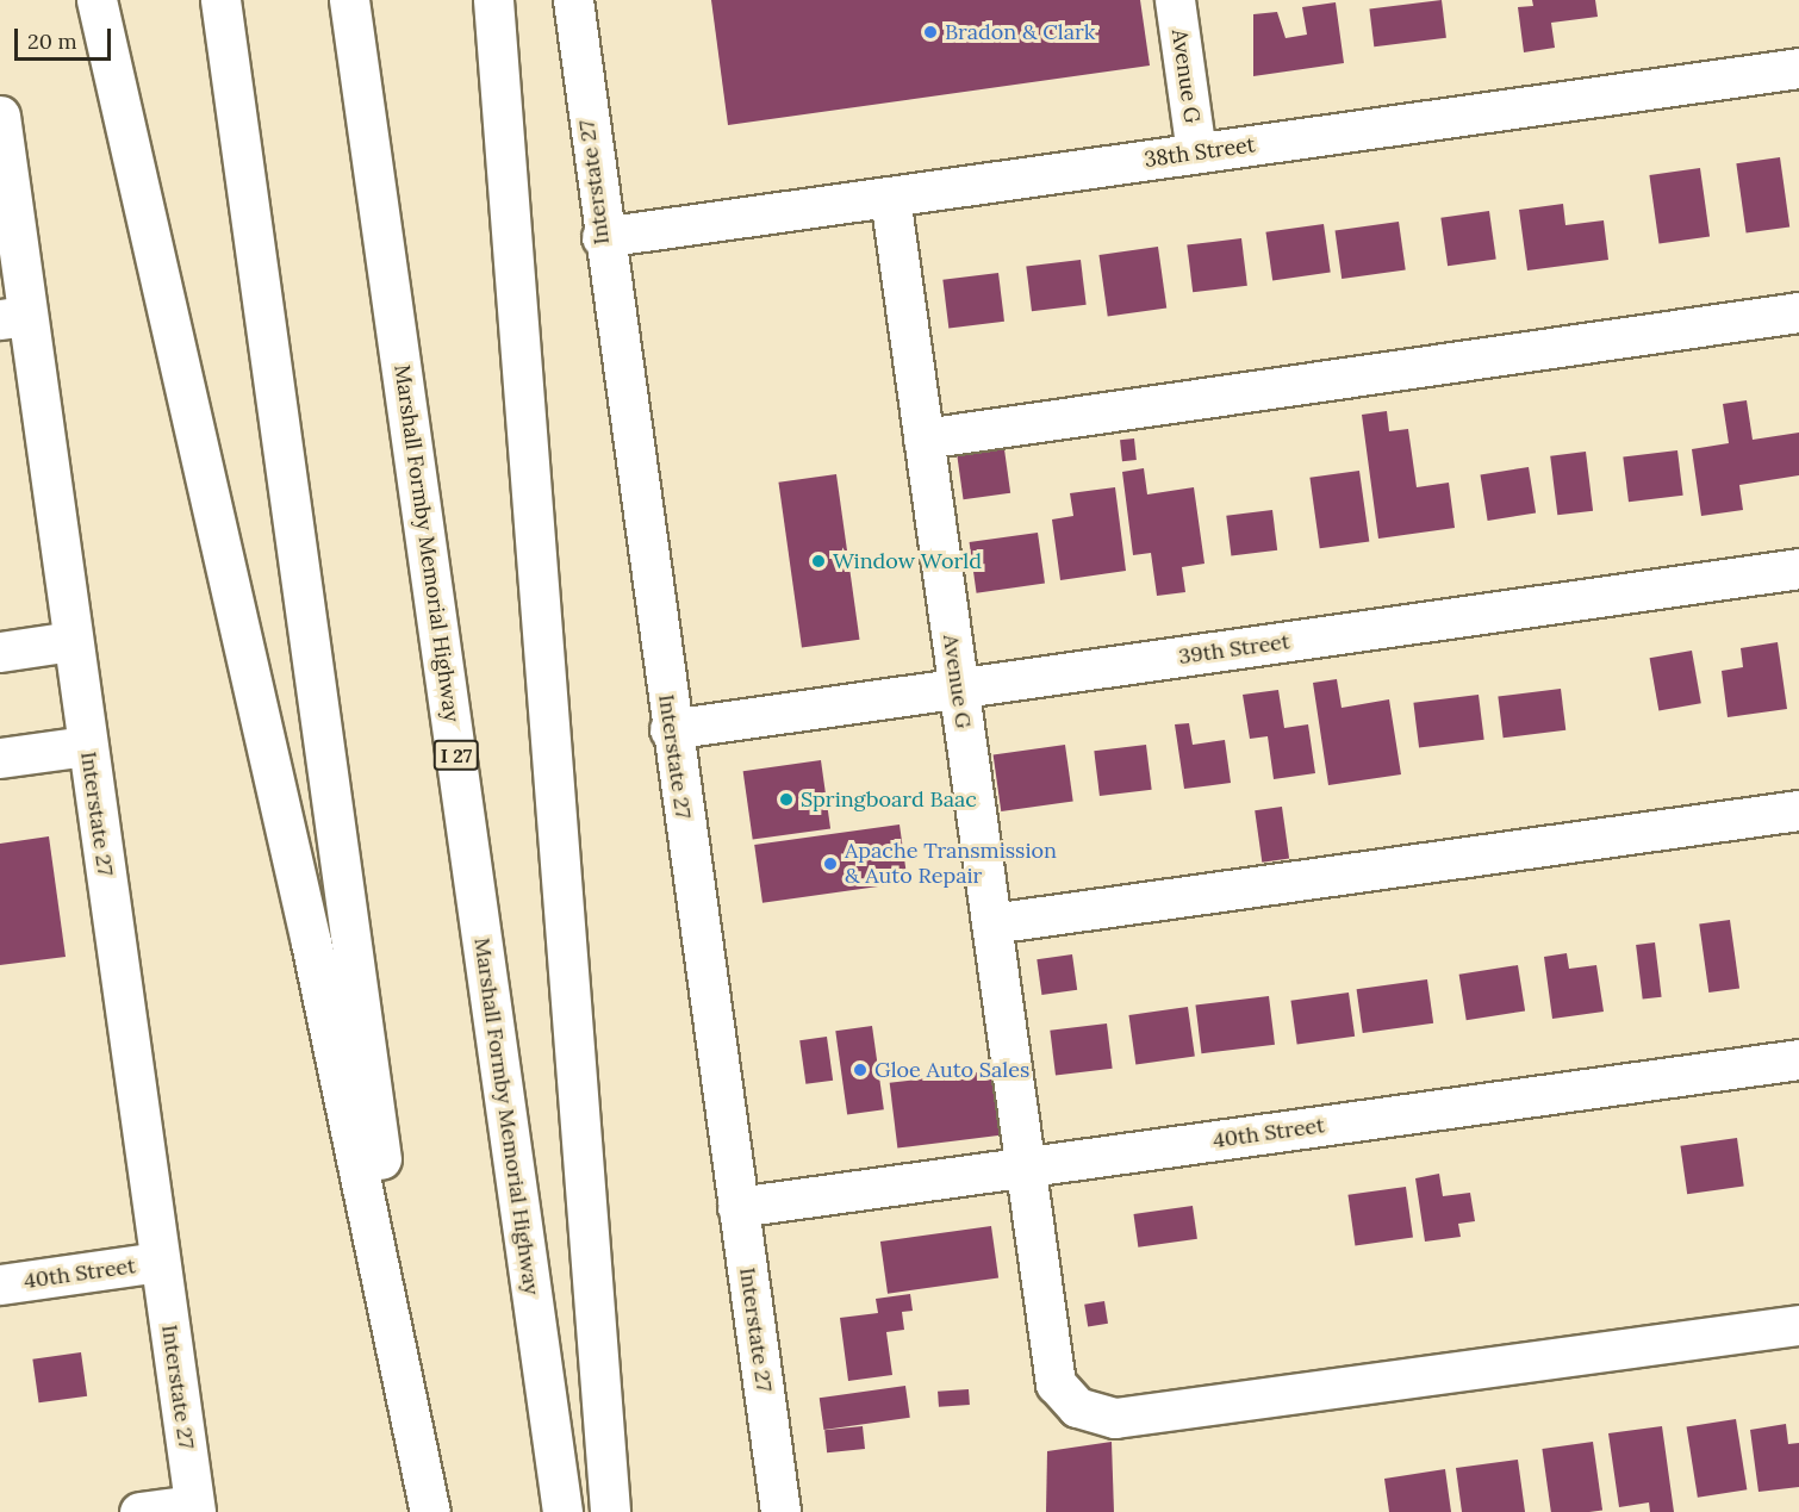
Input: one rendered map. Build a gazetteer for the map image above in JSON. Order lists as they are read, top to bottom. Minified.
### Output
{"streets":{"main road":["Avenue G","38th Street","Interstate 27","Marshall Formby Memorial Highway","39th Street","I 27","40th Street"]},"crossings":[["Avenue G","38th Street"],["Avenue G","39th Street"],["Avenue G","40th Street"],["38th Street","Interstate 27"],["Interstate 27","39th Street"],["Interstate 27","40th Street"]],"places":["Bradon & Clark","Window World","Springboard Baac","Apache Transmission & Auto Repair","Gloe Auto Sales"],"scale_bar":"20 m"}
